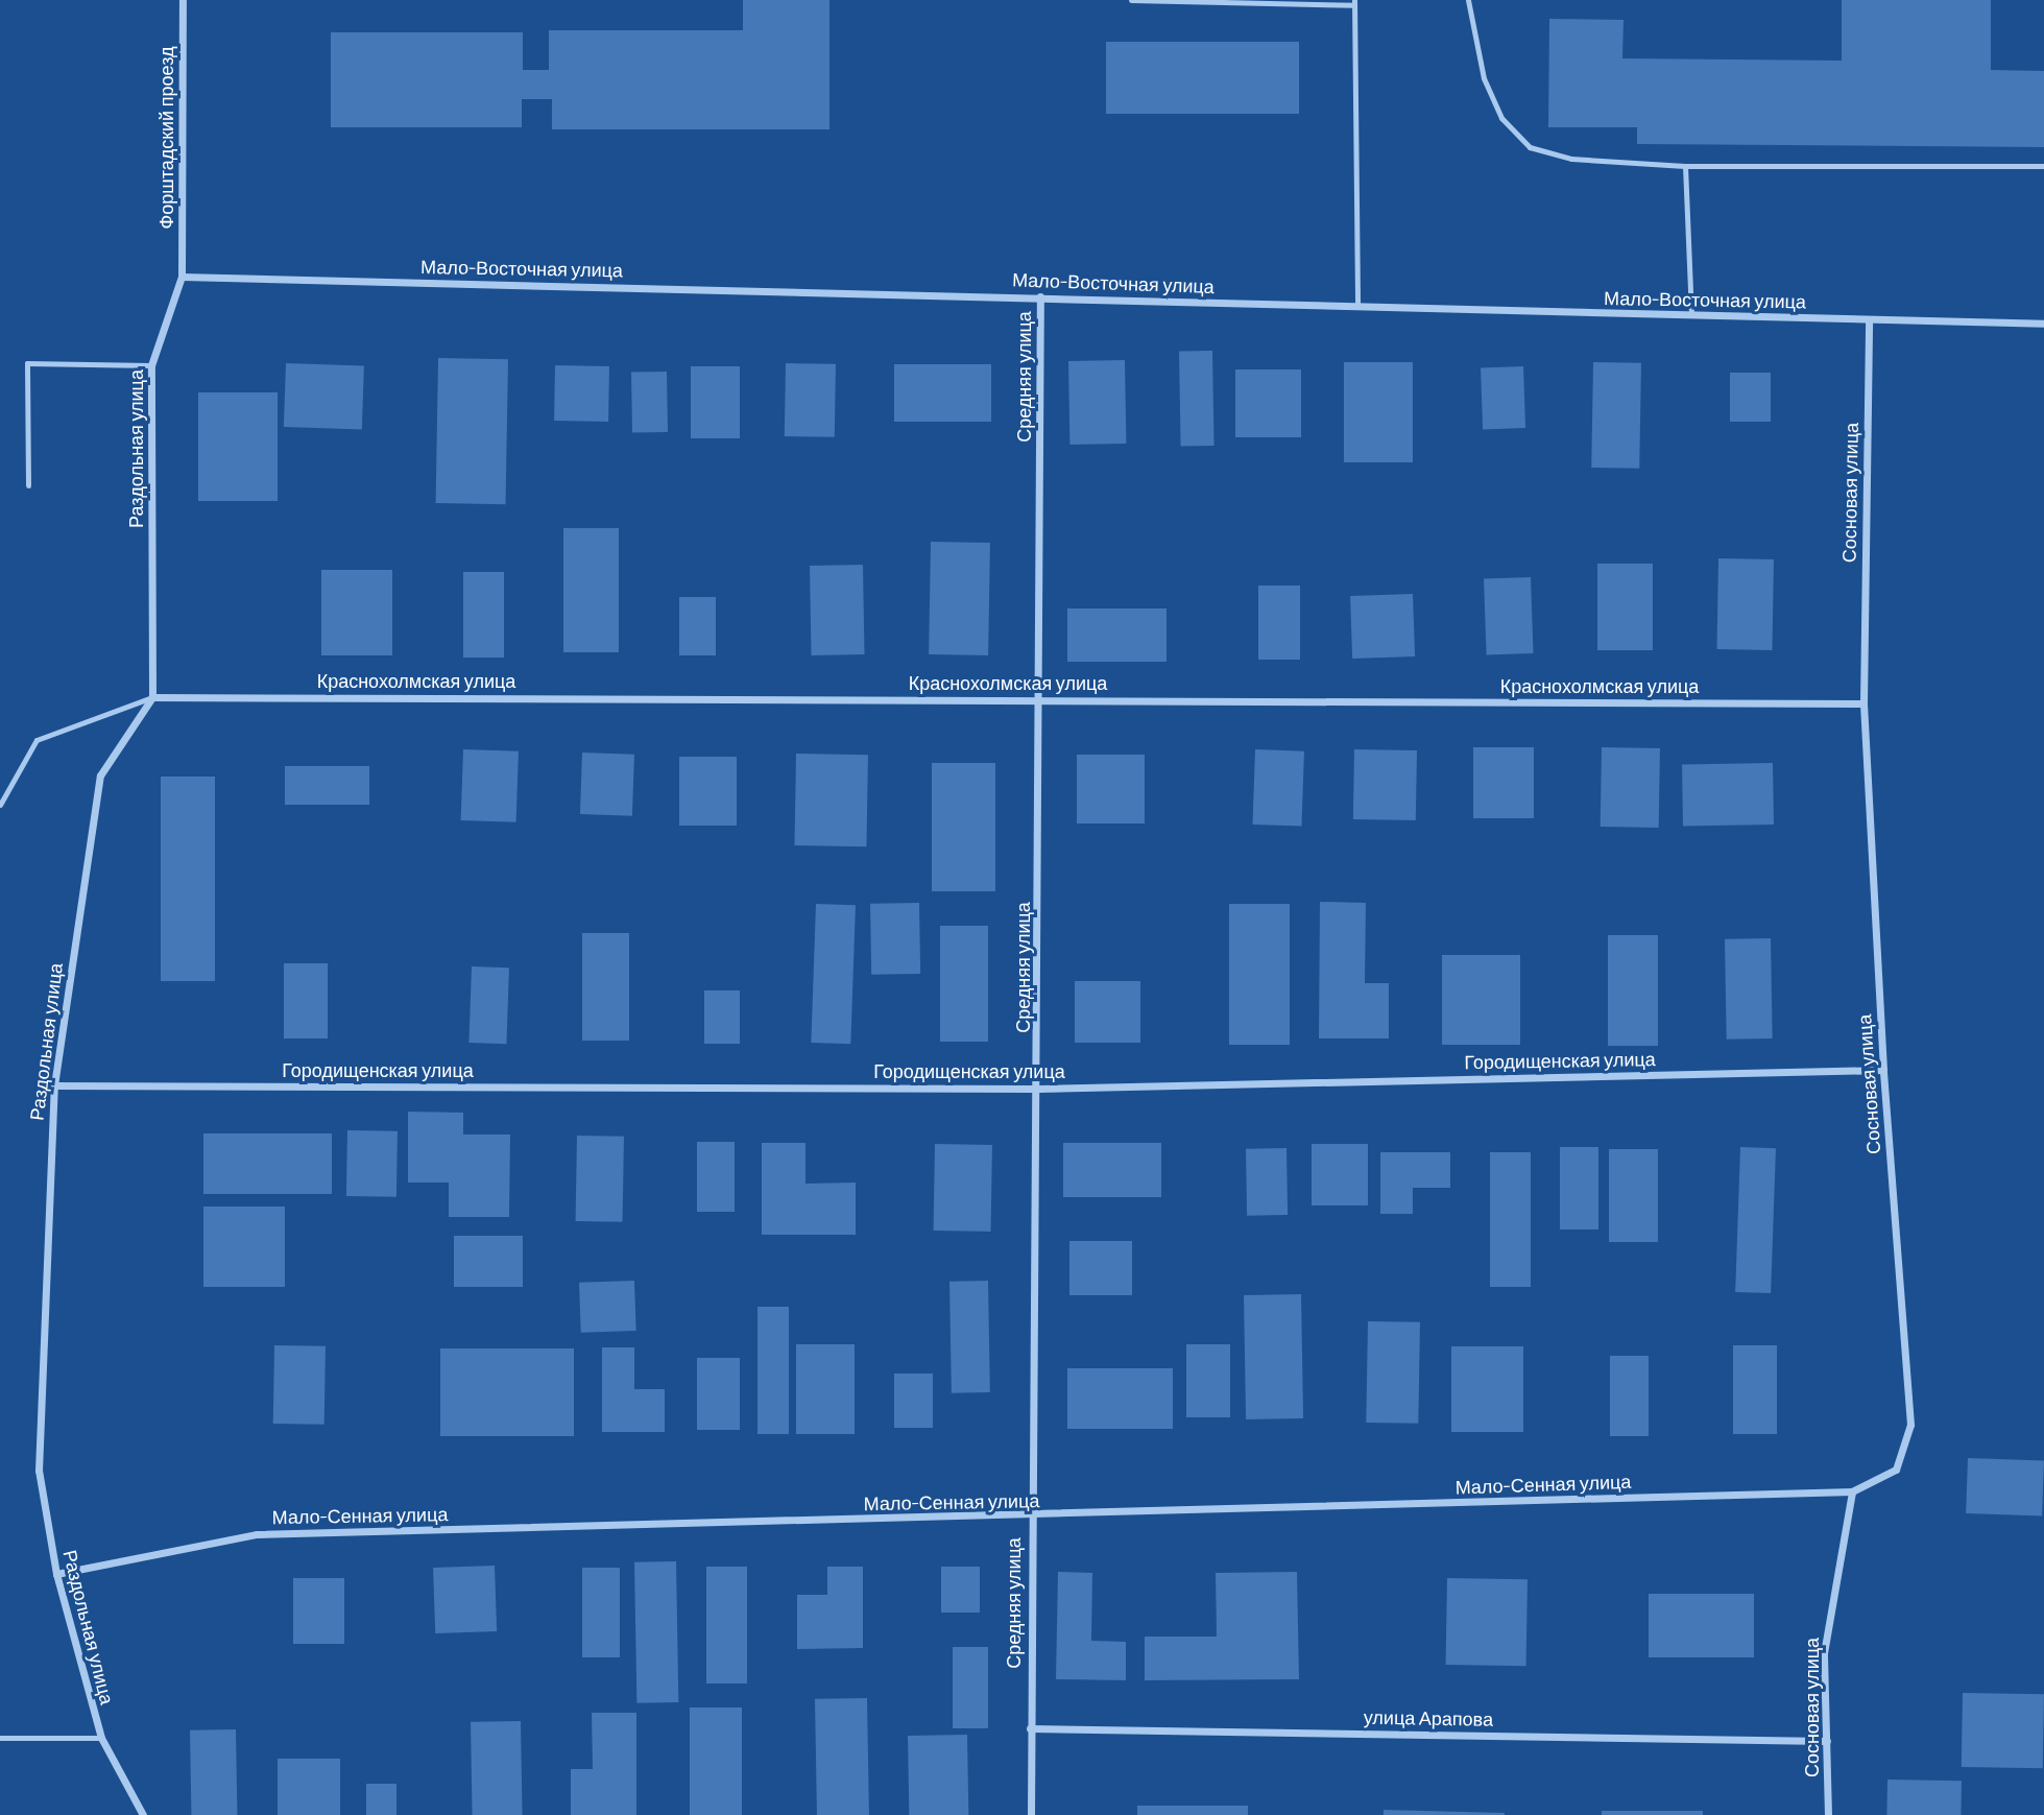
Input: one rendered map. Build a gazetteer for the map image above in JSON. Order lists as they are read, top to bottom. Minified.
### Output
{"streets":{"street":["Форштадский проезд","Мало-Восточная улица","Средняя улица","Раздольная улица","Сосновая улица","Краснохолмская улица","Городищенская улица","Мало-Сенная улица","улица Арапова"]},"crossings":[["Форштадский проезд","Мало-Восточная улица"],["Форштадский проезд","Раздольная улица"],["Мало-Восточная улица","Средняя улица"],["Мало-Восточная улица","Раздольная улица"],["Мало-Восточная улица","Сосновая улица"],["Средняя улица","Краснохолмская улица"],["Средняя улица","Городищенская улица"],["Средняя улица","Мало-Сенная улица"],["Средняя улица","улица Арапова"],["Раздольная улица","Краснохолмская улица"],["Раздольная улица","Городищенская улица"],["Раздольная улица","Мало-Сенная улица"],["Сосновая улица","Краснохолмская улица"],["Сосновая улица","Городищенская улица"],["Сосновая улица","Мало-Сенная улица"],["Сосновая улица","улица Арапова"]]}
